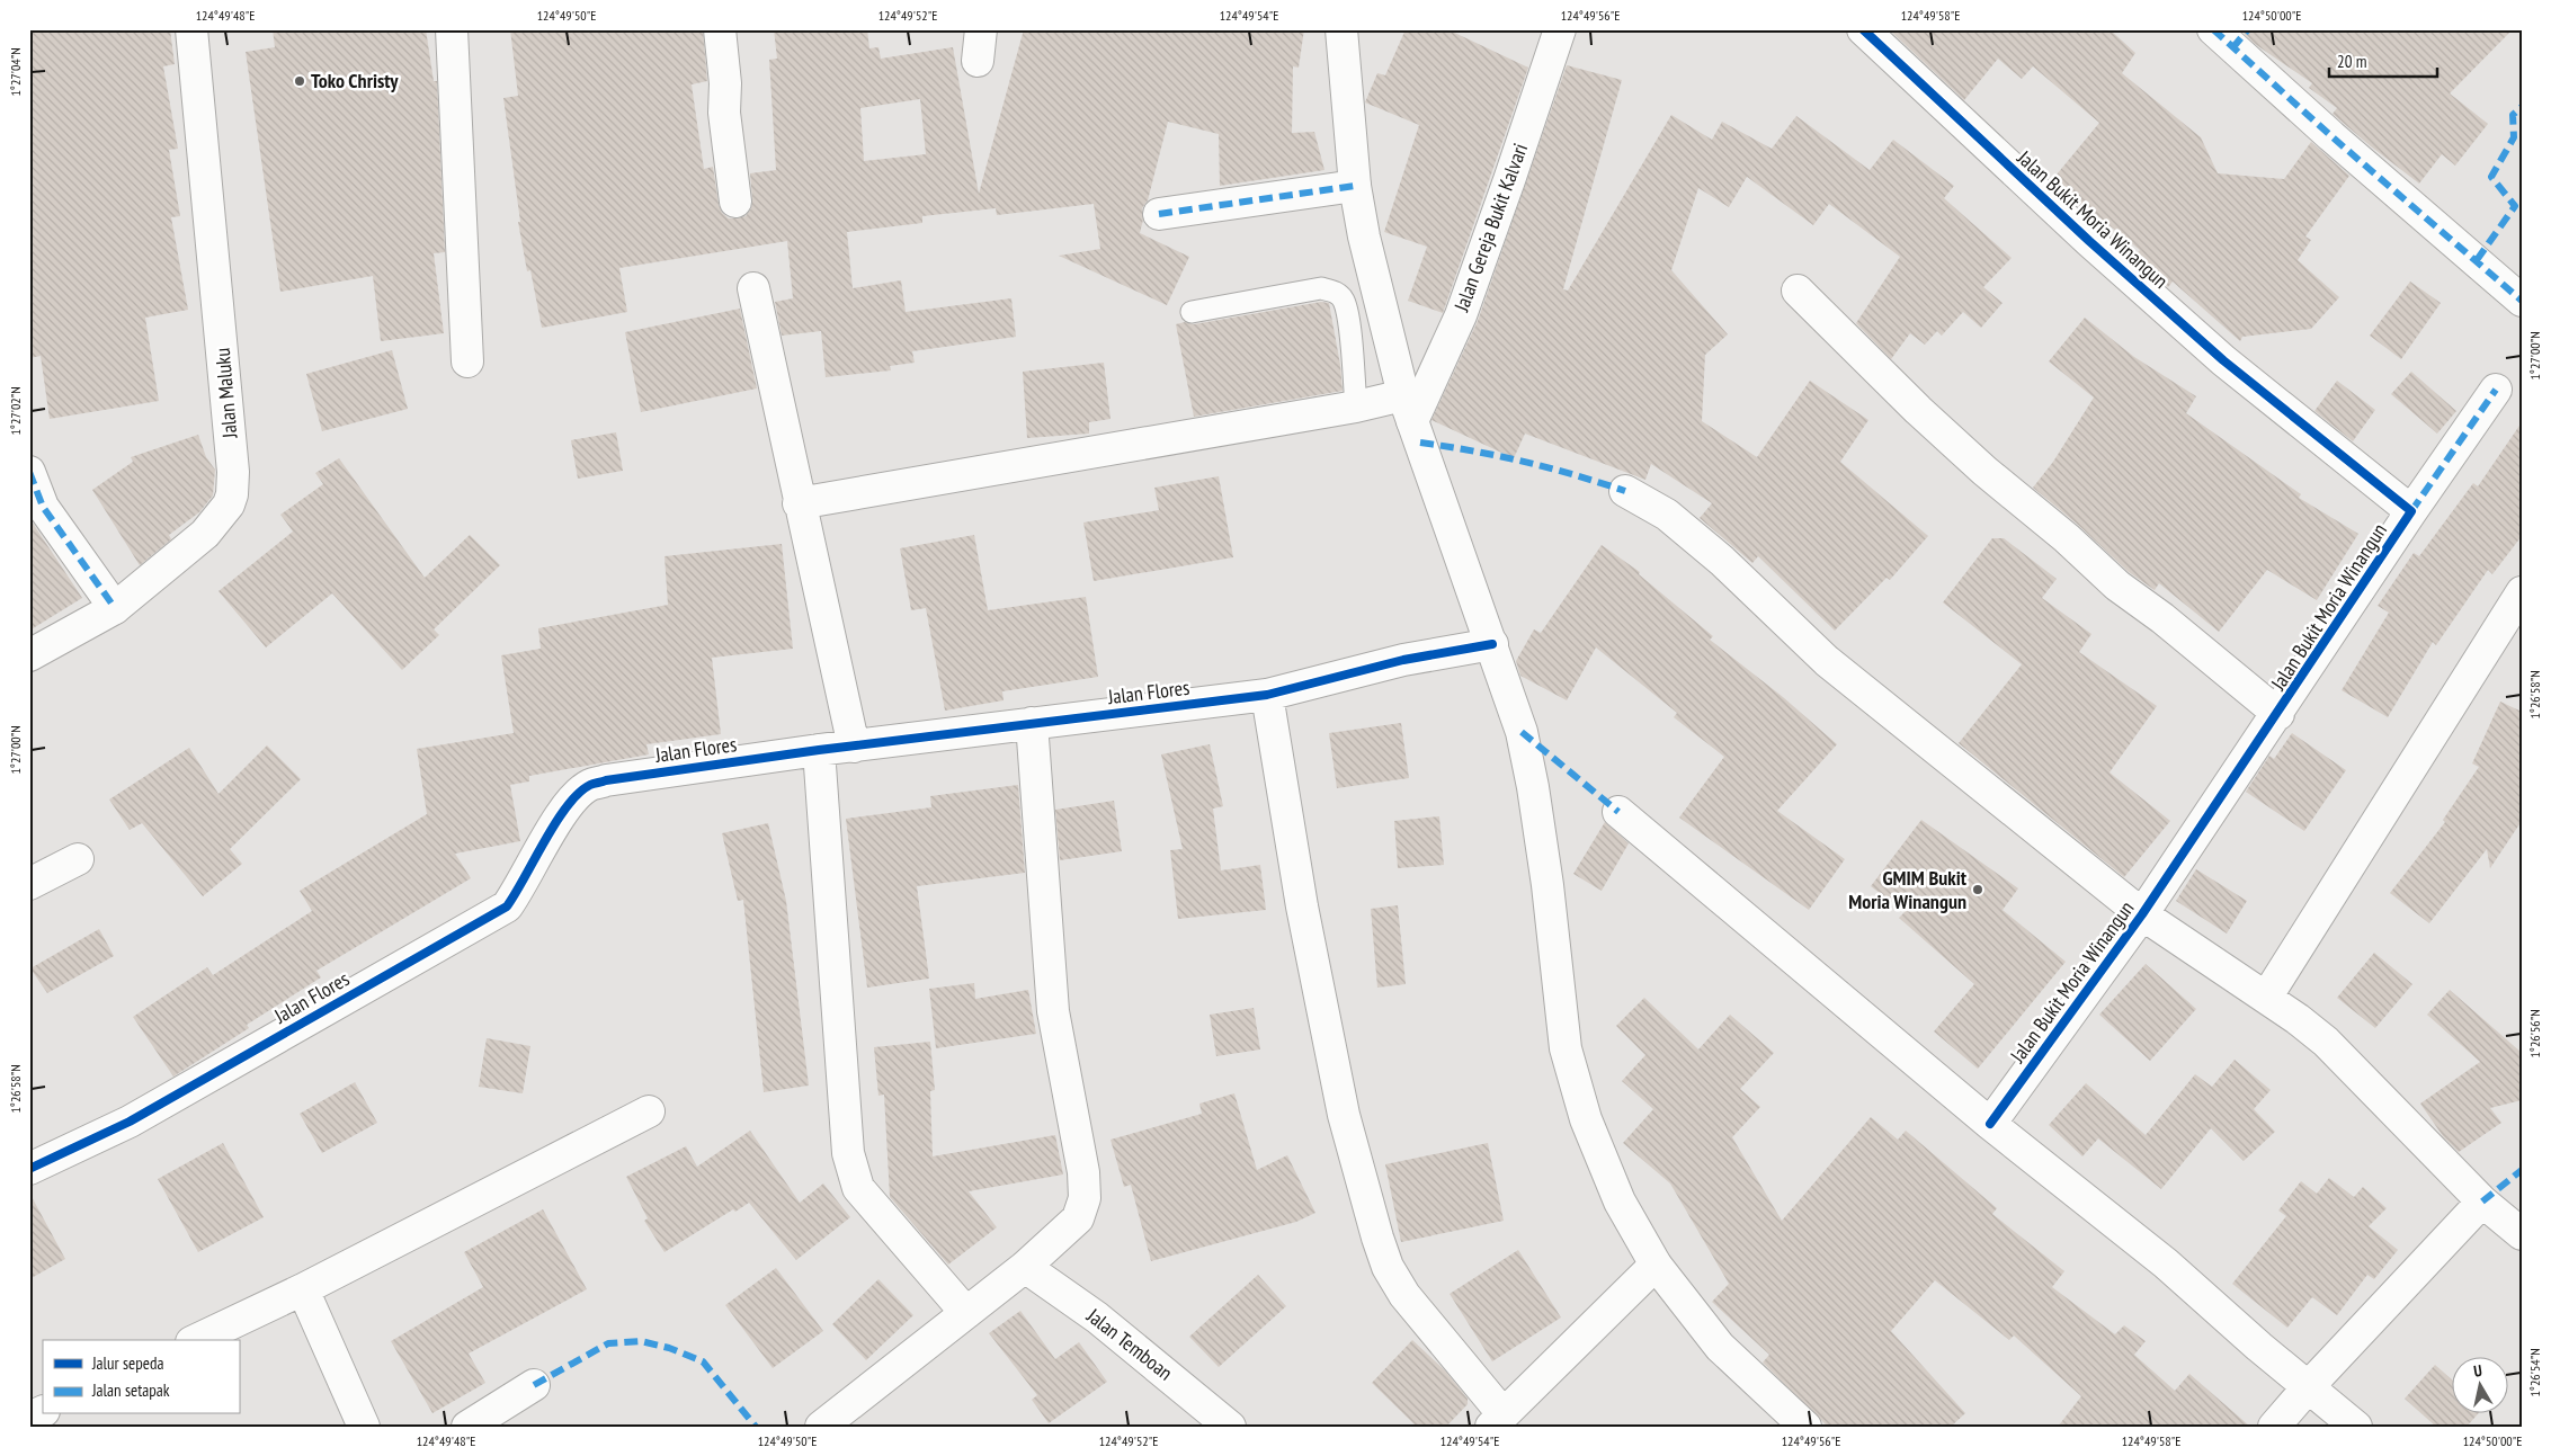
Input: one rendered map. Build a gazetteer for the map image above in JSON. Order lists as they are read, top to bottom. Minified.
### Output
{"streets":{"street":["Jalan Bukit Moria Winangun","Jalan Gereja Bukit Kalvari","Jalan Maluku","Jalan Flores","Jalan Temboan"]},"places":["Toko Christy","GMIM Bukit Moria Winangun"],"legend":["Jalur sepeda","Jalan setapak"],"scale_bar":"20 m","north":"top","coordinates":["124°49'48\"E","124°49'50\"E","124°49'52\"E","124°49'54\"E","124°49'56\"E","124°49'58\"E","124°50'00\"E","1°27'04\"N","1°27'00\"N","1°27'02\"N","1°26'58\"N","1°26'56\"N","1°26'54\"N"]}
